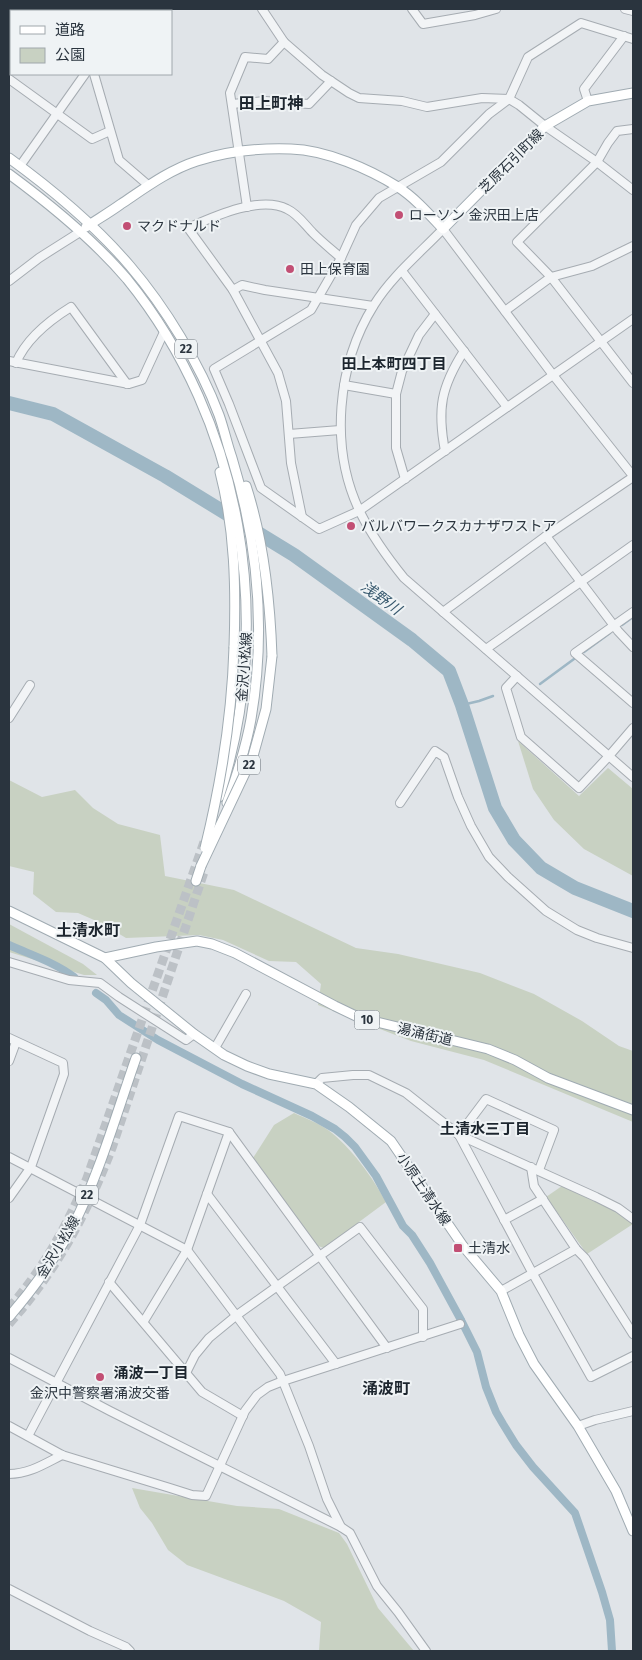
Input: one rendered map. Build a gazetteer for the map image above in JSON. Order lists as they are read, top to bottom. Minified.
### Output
{"streets":{"main road":["芝原石引町線","22","金沢小松線","10","湯涌街道","小原土清水線"]},"crossings":[["22","金沢小松線"],["湯涌街道","小原土清水線"]],"districts":["田上町神","田上本町四丁目","土清水町","土清水三丁目","涌波一丁目","涌波町"],"water":["浅野川"],"places":{"other":["ローソン 金沢田上店","マクドナルド","田上保育園","バルバワークスカナザワストア","金沢中警察署涌波交番"],"transit":["土清水"]},"legend":["道路","公園"]}
